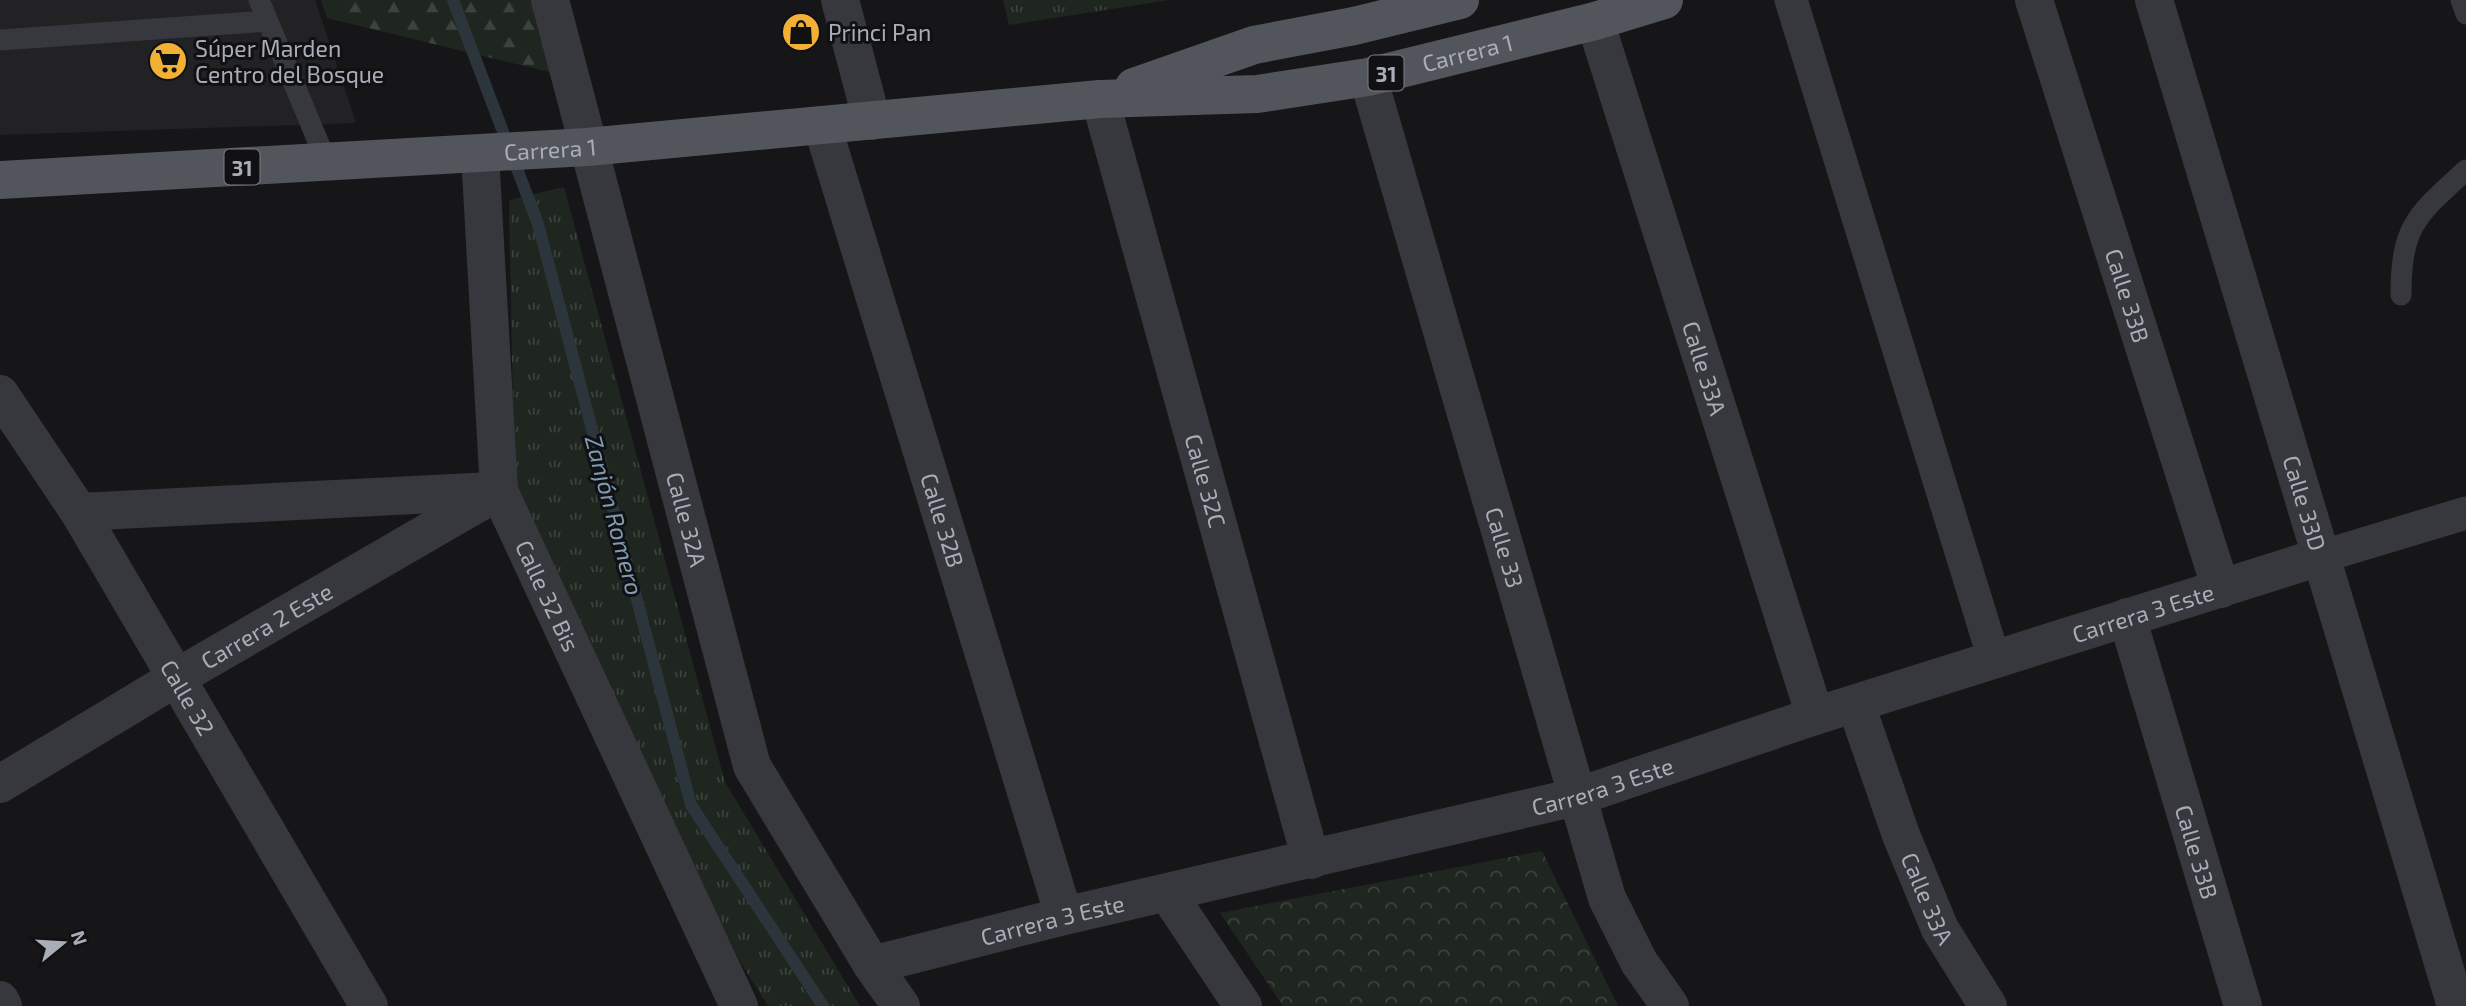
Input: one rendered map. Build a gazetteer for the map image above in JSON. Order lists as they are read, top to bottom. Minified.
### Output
{"streets":{"main road":["Carrera 1","31"],"street":["Calle 33B","Calle 33A","Calle 32C","Calle 33D","Calle 32A","Calle 32B","Calle 33","Calle 32 Bis","Carrera 3 Este","Carrera 2 Este","Calle 32"]},"crossings":[["Carrera 1","Calle 33A"],["Carrera 1","Calle 32C"],["Carrera 1","Calle 32A"],["Carrera 1","Calle 32B"],["Carrera 1","Calle 33"],["Carrera 1","Calle 32 Bis"],["Calle 33B","Carrera 3 Este"],["Calle 33A","Carrera 3 Este"],["Calle 32C","Carrera 3 Este"],["Calle 33D","Carrera 3 Este"],["Calle 32A","Carrera 3 Este"],["Calle 32B","Carrera 3 Este"],["Calle 33","Carrera 3 Este"],["Calle 32 Bis","Carrera 2 Este"],["Carrera 2 Este","Calle 32"]],"water":["Zanjón Romero"],"places":{"shop":["Princi Pan"],"supermarket":["Súper Marden Centro del Bosque"]},"north":"right"}
